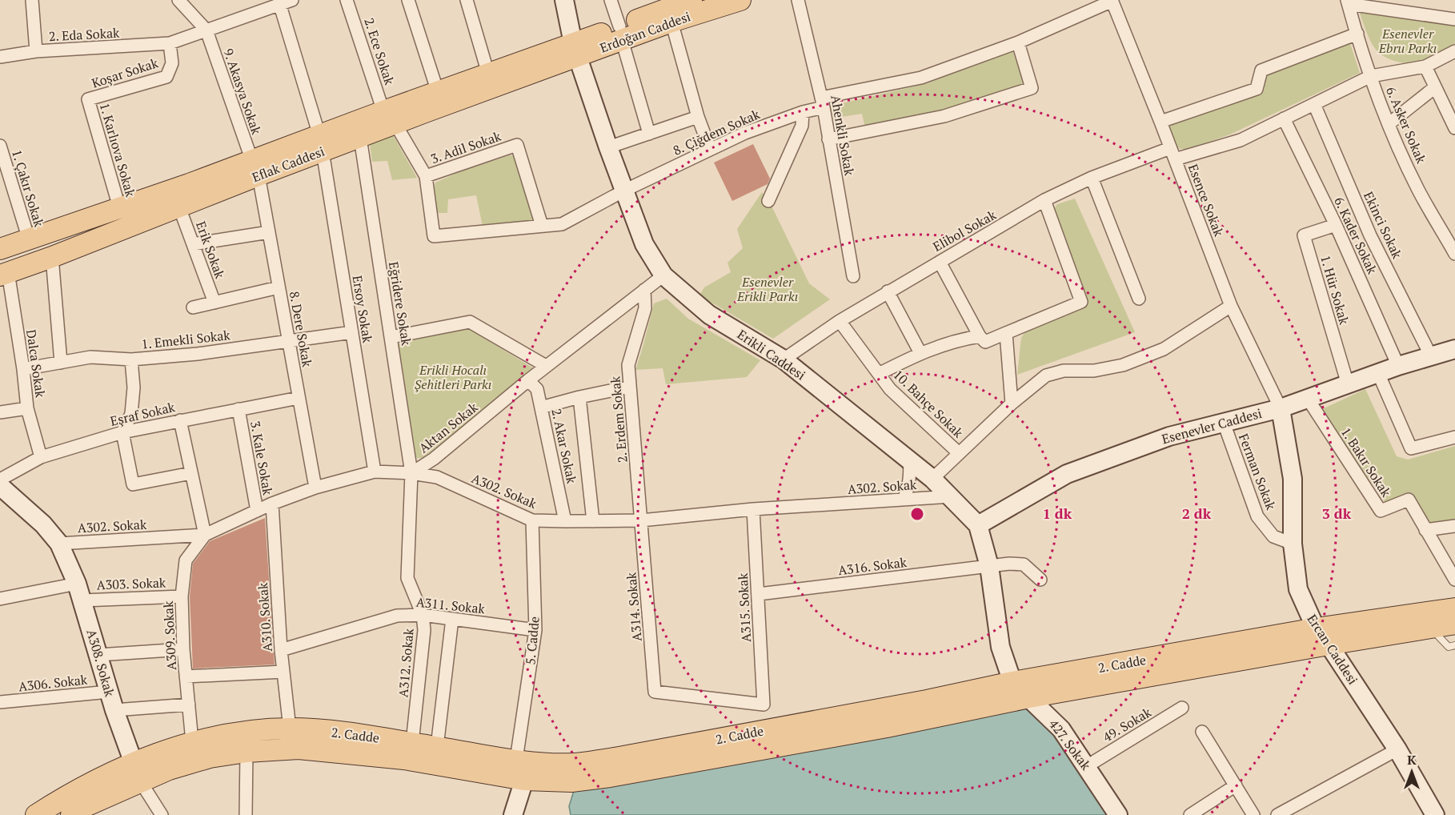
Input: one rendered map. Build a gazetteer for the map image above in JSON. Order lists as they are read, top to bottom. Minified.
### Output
{"streets":{"main road":["Erdoğan Caddesi","Eflak Caddesi","Erikli Caddesi","Esenevler Caddesi","Ercan Caddesi","A308. Sokak","2. Cadde","427. Sokak"],"street":["2. Eda Sokak","2. Ece Sokak","Koşar Sokak","9. Akasya Sokak","6. Asker Sokak","8. Çiğdem Sokak","Ahenkli Sokak","3. Adil Sokak","1. Karlıova Sokak","1. Çakır Sokak","Esence Sokak","Ekinci Sokak","Elibol Sokak","6. Kader Sokak","Erik Sokak","1. Hür Sokak","Eğridere Sokak","Ersoy Sokak","8. Dere Sokak","1. Emekli Sokak","Dalca Sokak","10. Bahçe Sokak","Eşraf Sokak","2. Erdem Sokak","Aktan Sokak","2. Akar Sokak","3. Kale Sokak","1. Bakır Sokak","Ferman Sokak","A302. Sokak","A316. Sokak","A303. Sokak","A311. Sokak","A314. Sokak","A315. Sokak","A310. Sokak","A309. Sokak","5. Cadde","A312. Sokak","A306. Sokak","49. Sokak"]},"crossings":[["Erdoğan Caddesi","Eflak Caddesi"],["Erdoğan Caddesi","Erikli Caddesi"],["2. Eda Sokak","Koşar Sokak"],["2. Eda Sokak","9. Akasya Sokak"],["2. Eda Sokak","Ersoy Sokak"],["2. Ece Sokak","3. Adil Sokak"],["2. Ece Sokak","Eflak Caddesi"],["Koşar Sokak","1. Karlıova Sokak"],["9. Akasya Sokak","Eflak Caddesi"],["9. Akasya Sokak","8. Dere Sokak"],["6. Asker Sokak","Elibol Sokak"],["8. Çiğdem Sokak","Ahenkli Sokak"],["8. Çiğdem Sokak","3. Adil Sokak"],["8. Çiğdem Sokak","Esence Sokak"],["8. Çiğdem Sokak","Erikli Caddesi"],["3. Adil Sokak","Eflak Caddesi"],["3. Adil Sokak","Erikli Caddesi"],["1. Karlıova Sokak","Eflak Caddesi"],["Eflak Caddesi","1. Çakır Sokak"],["Eflak Caddesi","Erik Sokak"],["Eflak Caddesi","Eğridere Sokak"],["Eflak Caddesi","Ersoy Sokak"],["Eflak Caddesi","8. Dere Sokak"],["Eflak Caddesi","Erikli Caddesi"],["Eflak Caddesi","Dalca Sokak"],["Esence Sokak","Elibol Sokak"],["Esence Sokak","Esenevler Caddesi"],["Esence Sokak","Ercan Caddesi"],["Ekinci Sokak","Elibol Sokak"],["Ekinci Sokak","Esenevler Caddesi"],["Elibol Sokak","6. Kader Sokak"],["Elibol Sokak","Erikli Caddesi"],["Elibol Sokak","10. Bahçe Sokak"],["6. Kader Sokak","1. Hür Sokak"],["6. Kader Sokak","Esenevler Caddesi"],["1. Hür Sokak","Esenevler Caddesi"],["Eğridere Sokak","Aktan Sokak"],["Eğridere Sokak","A302. Sokak"],["Eğridere Sokak","A312. Sokak"],["Ersoy Sokak","1. Emekli Sokak"],["Ersoy Sokak","A302. Sokak"],["8. Dere Sokak","1. Emekli Sokak"],["8. Dere Sokak","Eşraf Sokak"],["8. Dere Sokak","A302. Sokak"],["1. Emekli Sokak","Dalca Sokak"],["Erikli Caddesi","Esenevler Caddesi"],["Erikli Caddesi","Aktan Sokak"],["Erikli Caddesi","A302. Sokak"],["Erikli Caddesi","A316. Sokak"],["Erikli Caddesi","2. Cadde"],["Erikli Caddesi","427. Sokak"],["Dalca Sokak","Eşraf Sokak"],["Eşraf Sokak","3. Kale Sokak"],["2. Erdem Sokak","Aktan Sokak"],["2. Erdem Sokak","A302. Sokak"],["2. Erdem Sokak","A314. Sokak"],["Esenevler Caddesi","1. Bakır Sokak"],["Esenevler Caddesi","Ferman Sokak"],["Esenevler Caddesi","Ercan Caddesi"],["Aktan Sokak","2. Akar Sokak"],["Aktan Sokak","A302. Sokak"],["Aktan Sokak","A312. Sokak"],["2. Akar Sokak","A302. Sokak"],["3. Kale Sokak","A302. Sokak"],["Ferman Sokak","Ercan Caddesi"],["A302. Sokak","A314. Sokak"],["A302. Sokak","A315. Sokak"],["A302. Sokak","A310. Sokak"],["A302. Sokak","A309. Sokak"],["A302. Sokak","5. Cadde"],["A302. Sokak","A308. Sokak"],["A302. Sokak","A312. Sokak"],["A316. Sokak","A315. Sokak"],["A303. Sokak","A309. Sokak"],["A303. Sokak","A308. Sokak"],["A311. Sokak","A310. Sokak"],["A311. Sokak","5. Cadde"],["A311. Sokak","A312. Sokak"],["A314. Sokak","A315. Sokak"],["A310. Sokak","2. Cadde"],["A309. Sokak","2. Cadde"],["5. Cadde","2. Cadde"],["Ercan Caddesi","2. Cadde"],["A308. Sokak","2. Cadde"],["A308. Sokak","A306. Sokak"],["A312. Sokak","2. Cadde"],["2. Cadde","427. Sokak"],["49. Sokak","427. Sokak"]],"parks":["Esenevler Ebru Parkı","Esenevler Erikli Parkı","Erikli Hocalı Şehitleri Parkı"],"north":"top","rings":["1 dk","2 dk","3 dk"]}
